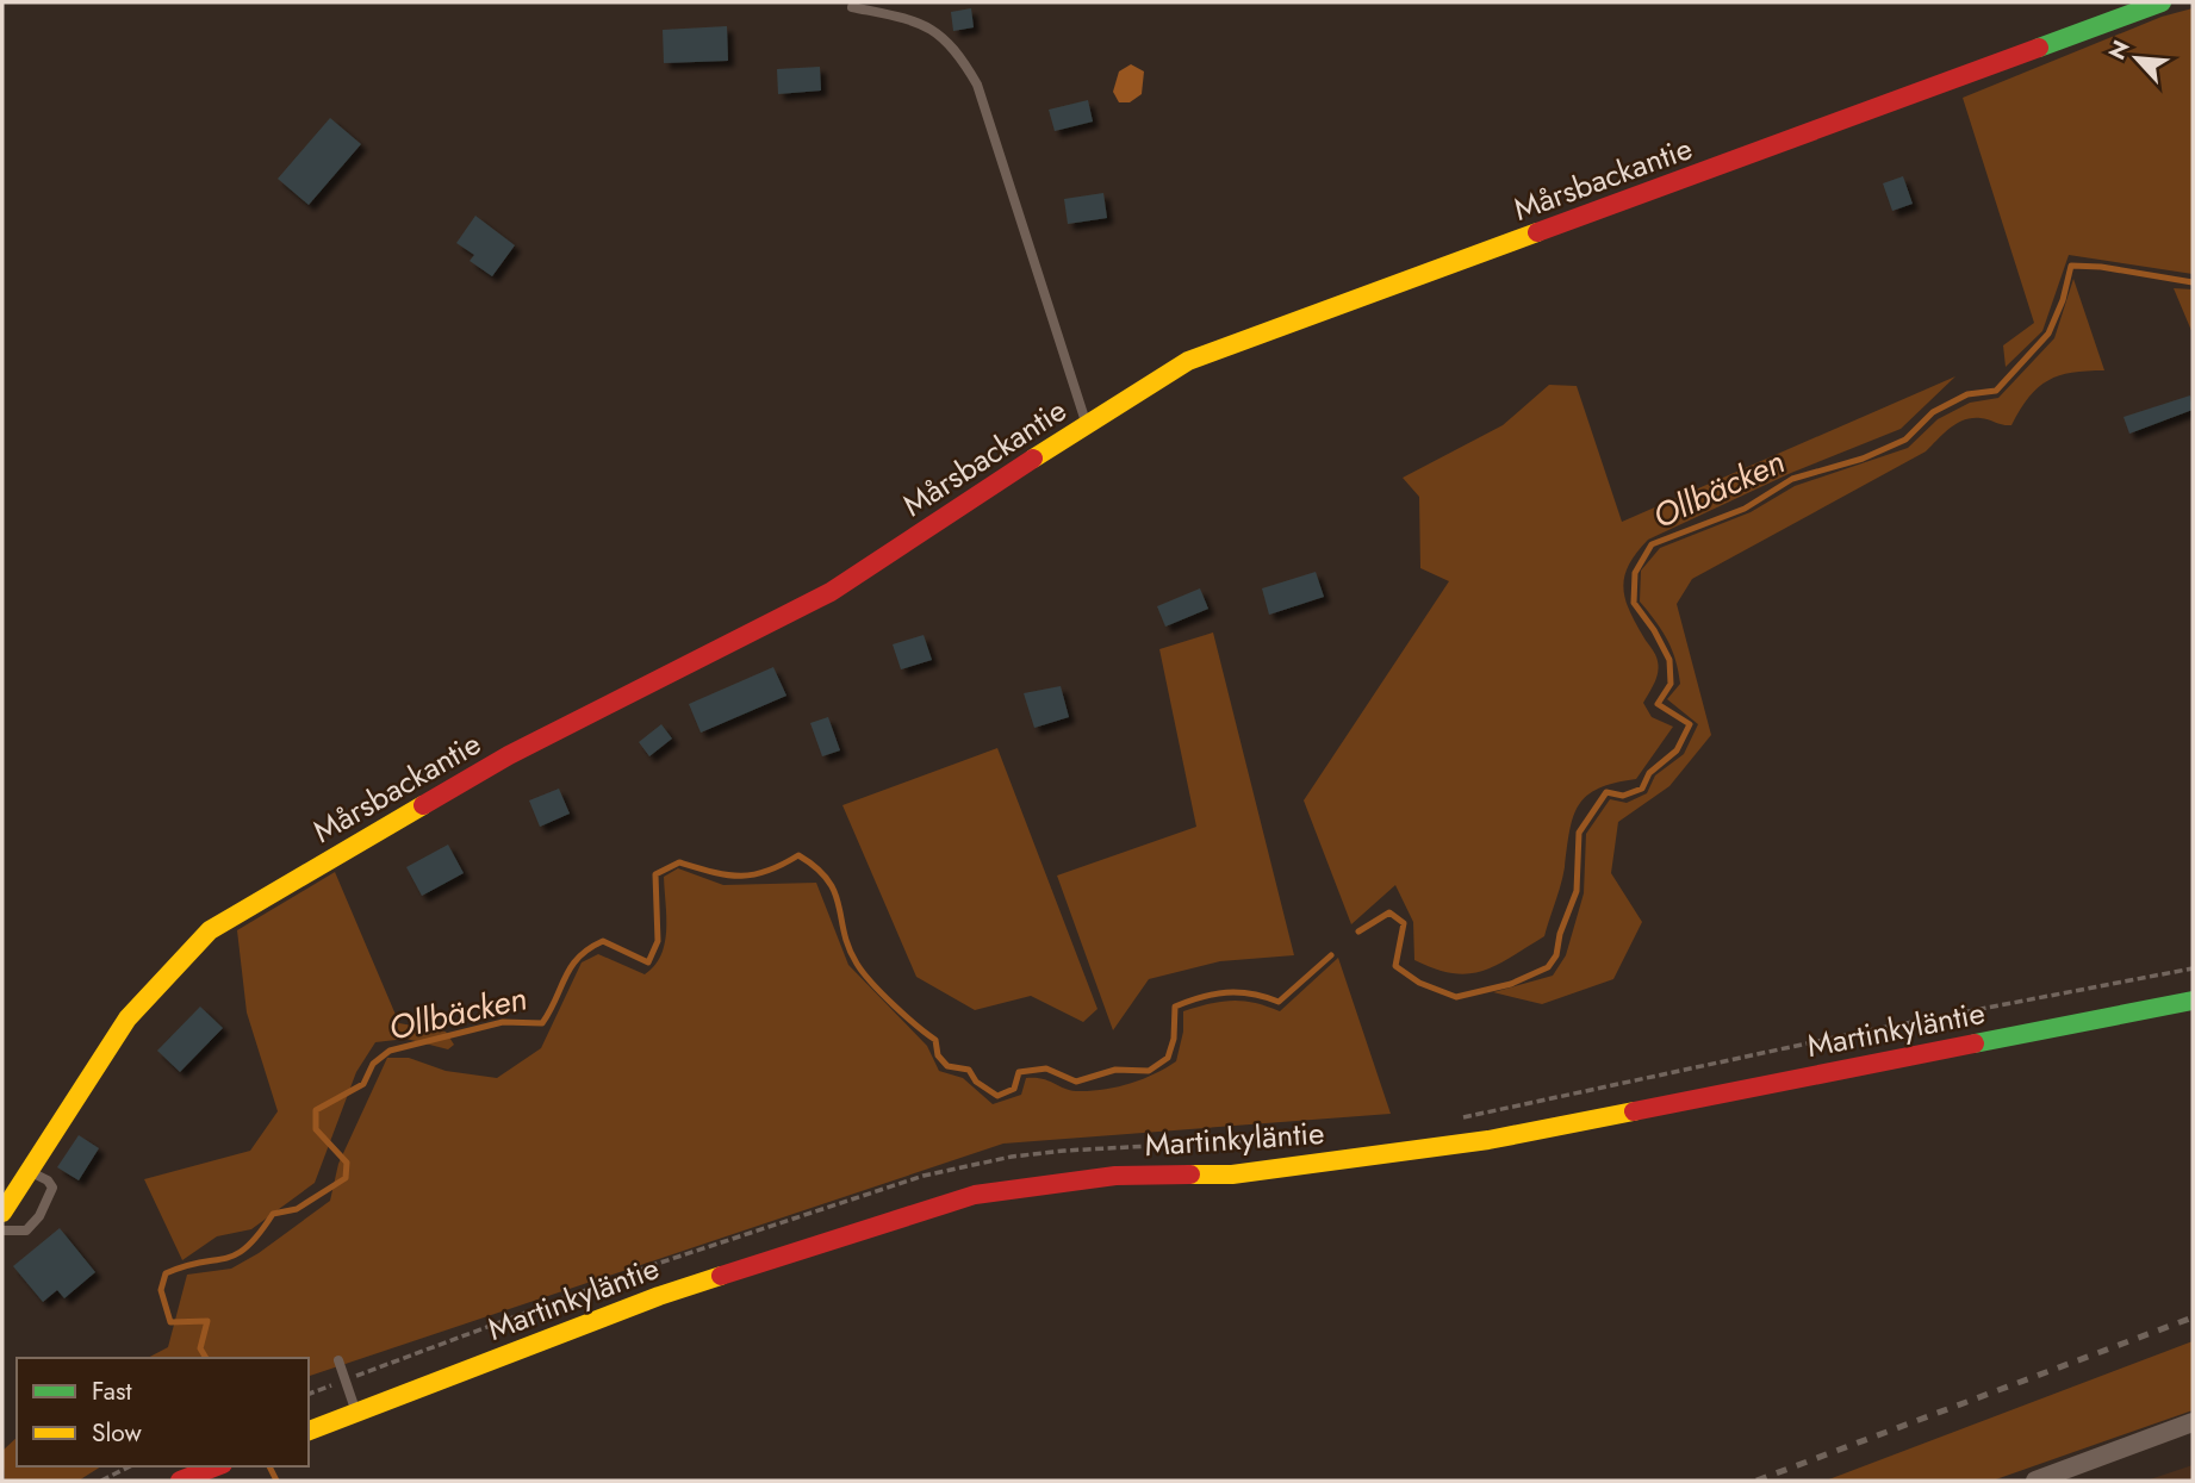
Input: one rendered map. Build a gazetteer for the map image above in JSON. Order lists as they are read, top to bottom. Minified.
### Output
{"streets":{"street":["Mårsbackantie","Martinkyläntie"]},"water":["Ollbäcken"],"legend":["Fast","Slow"],"north":"top left"}
